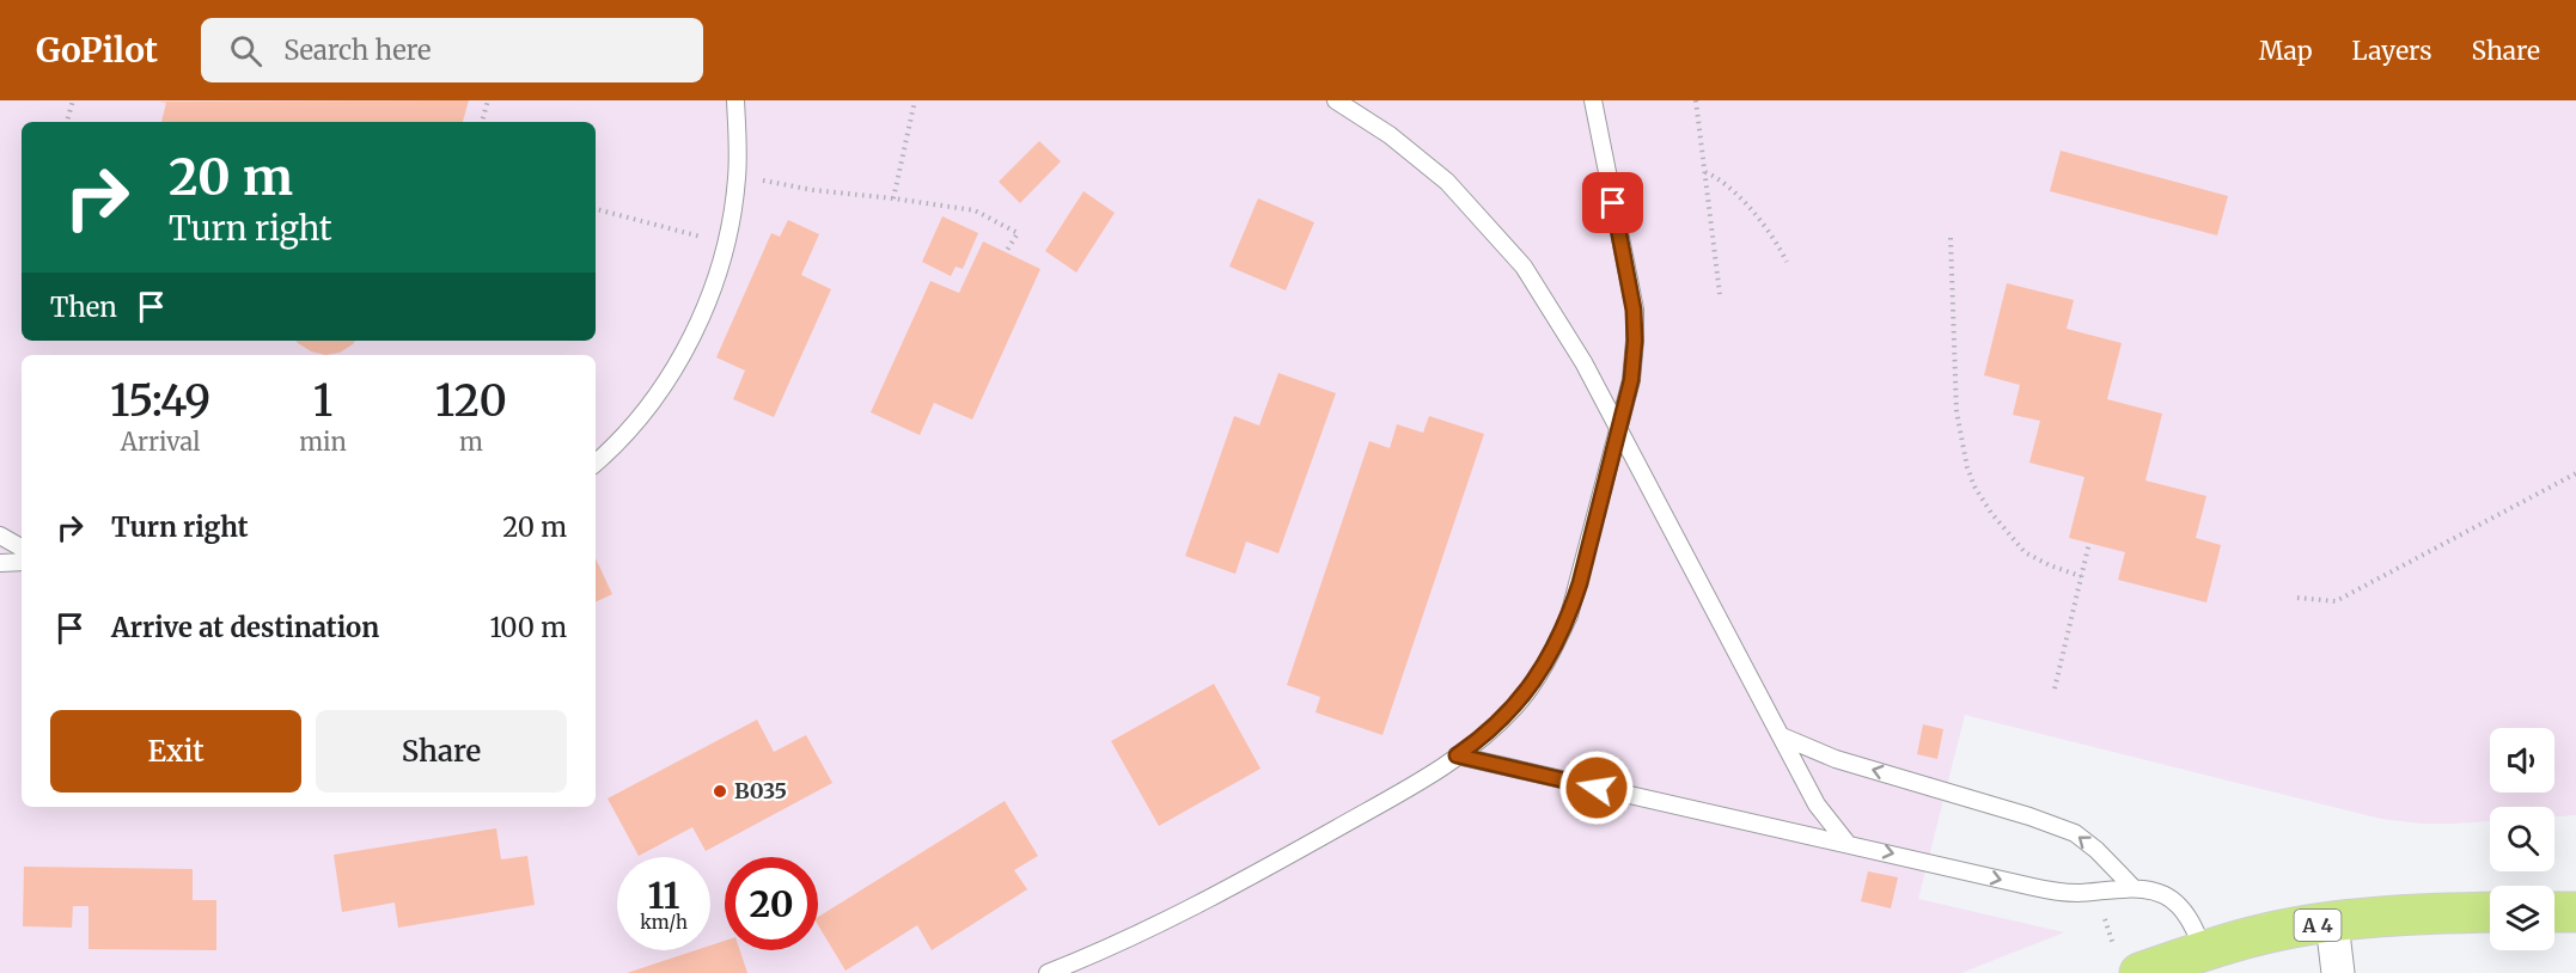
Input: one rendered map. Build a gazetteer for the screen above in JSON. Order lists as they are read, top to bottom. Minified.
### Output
{"streets":{"highway":["A 4"]},"places":["B035"],"page":{"header":"GoPilot","search":"Search here","nav":["Map","Layers","Share"],"turn":["20 m","Turn right"],"then":"Then","eta":["15:49","Arrival","1","min","120","m"],"list":[{"name":"Turn right","value":"20 m"},{"name":"Arrive at destination","value":"100 m"}],"buttons":["Exit","Share"],"speed":"11 km/h","limit":"20"}}
